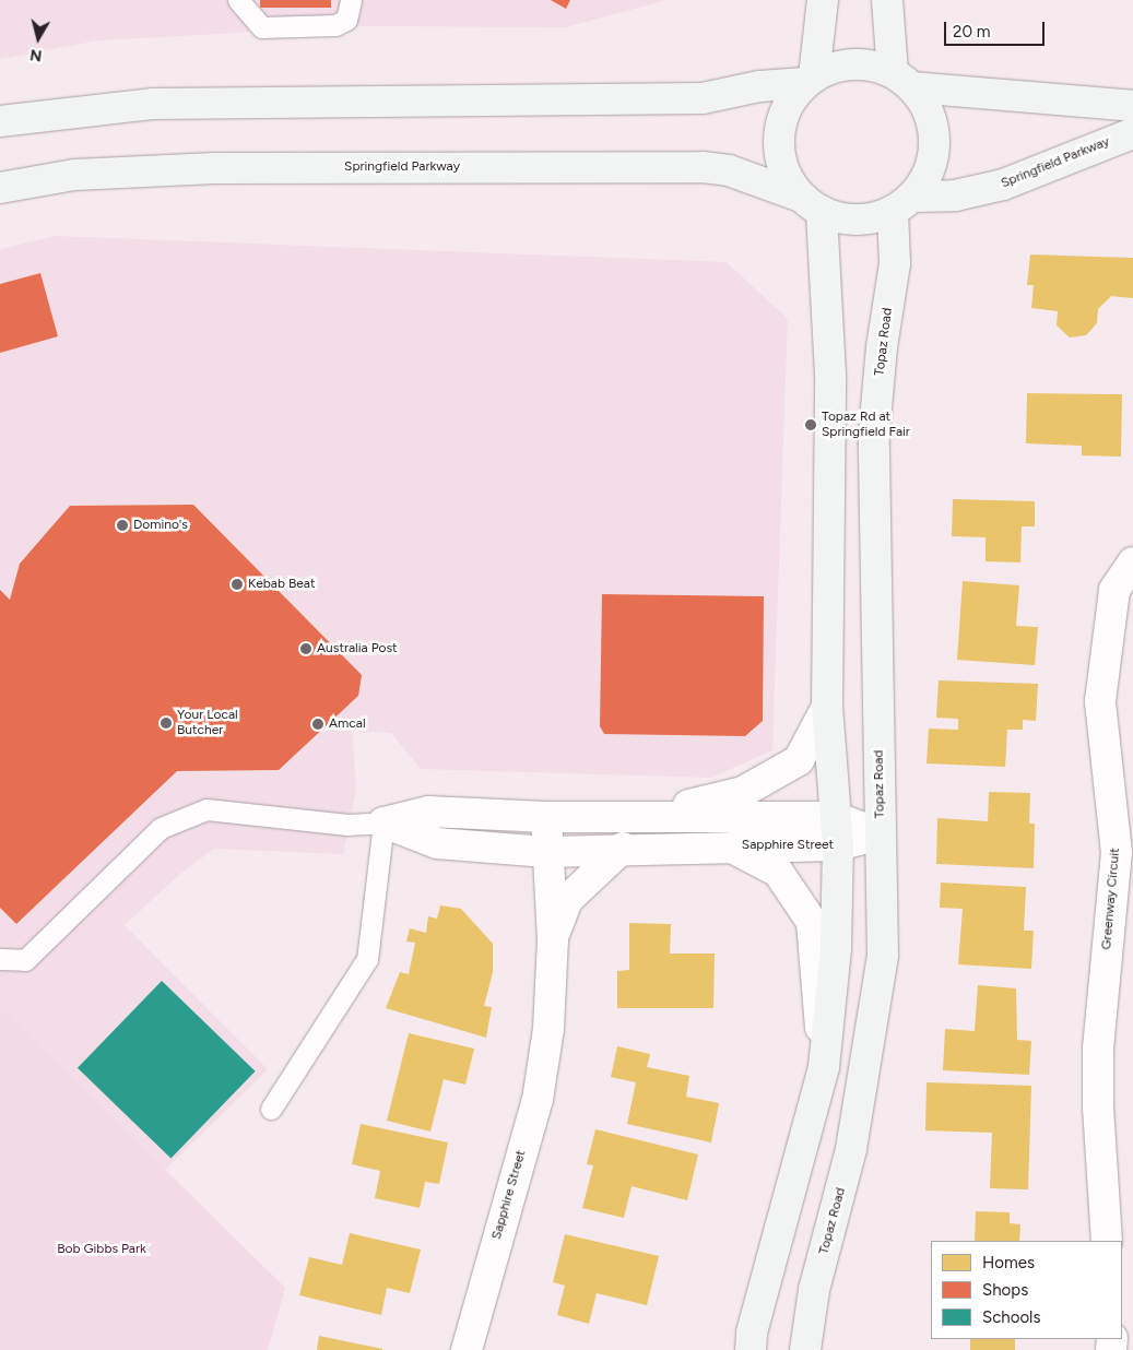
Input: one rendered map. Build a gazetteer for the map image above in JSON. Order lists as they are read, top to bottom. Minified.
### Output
{"streets":{"main road":["Springfield Parkway","Topaz Road"],"street":["Sapphire Street","Greenway Circuit"]},"crossings":[["Springfield Parkway","Topaz Road"],["Topaz Road","Sapphire Street"]],"parks":["Bob Gibbs Park"],"places":["Topaz Rd at Springfield Fair","Domino's","Kebab Beat","Australia Post","Your Local Butcher","Amcal"],"legend":["Homes","Shops","Schools"],"scale_bar":"20 m","north":"bottom"}
